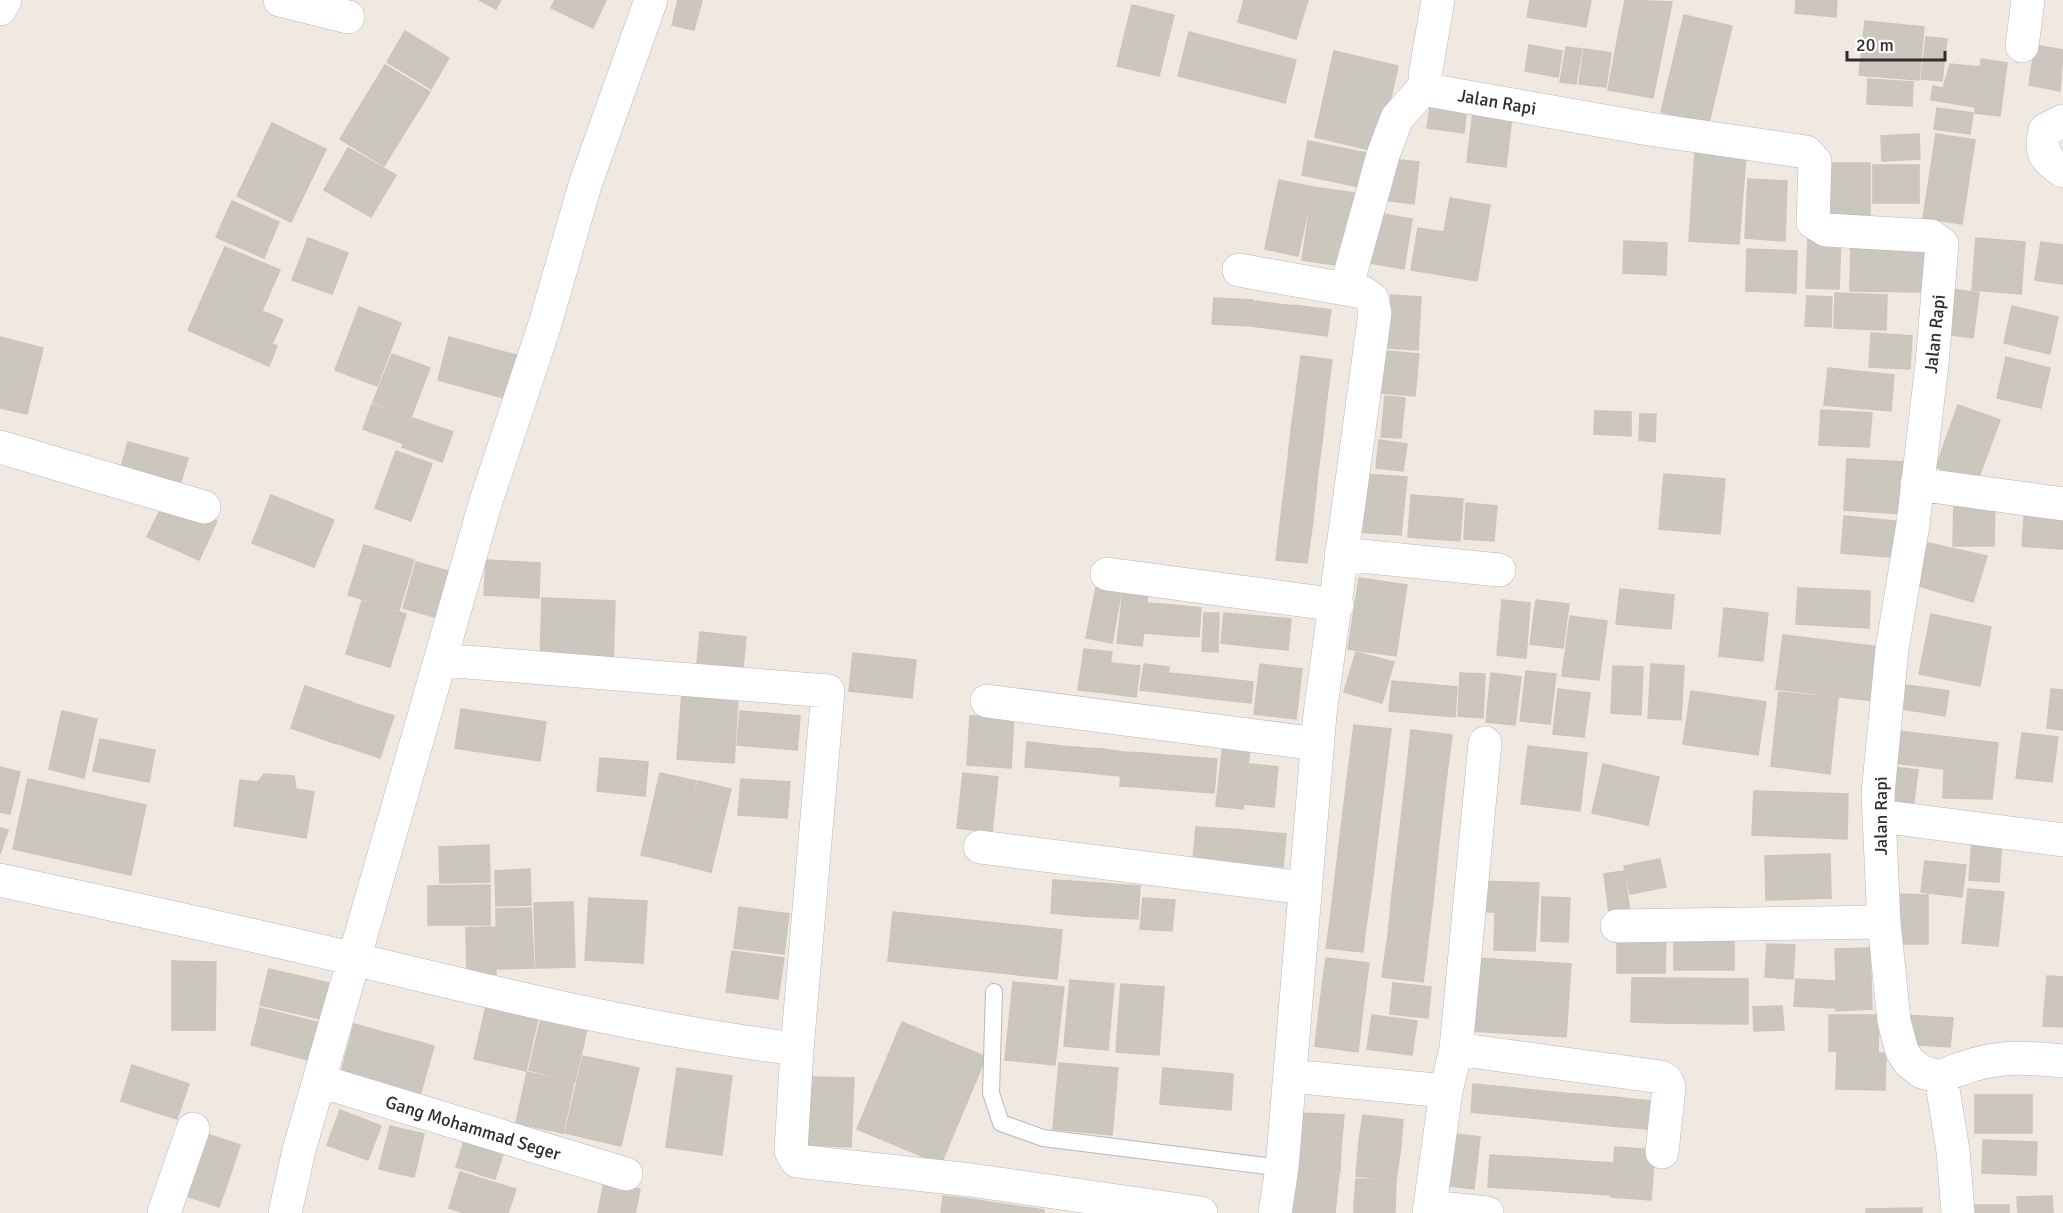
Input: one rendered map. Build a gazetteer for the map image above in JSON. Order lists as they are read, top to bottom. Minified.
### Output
{"streets":{"street":["Jalan Rapi","Gang Mohammad Seger"]},"scale_bar":"20 m"}
